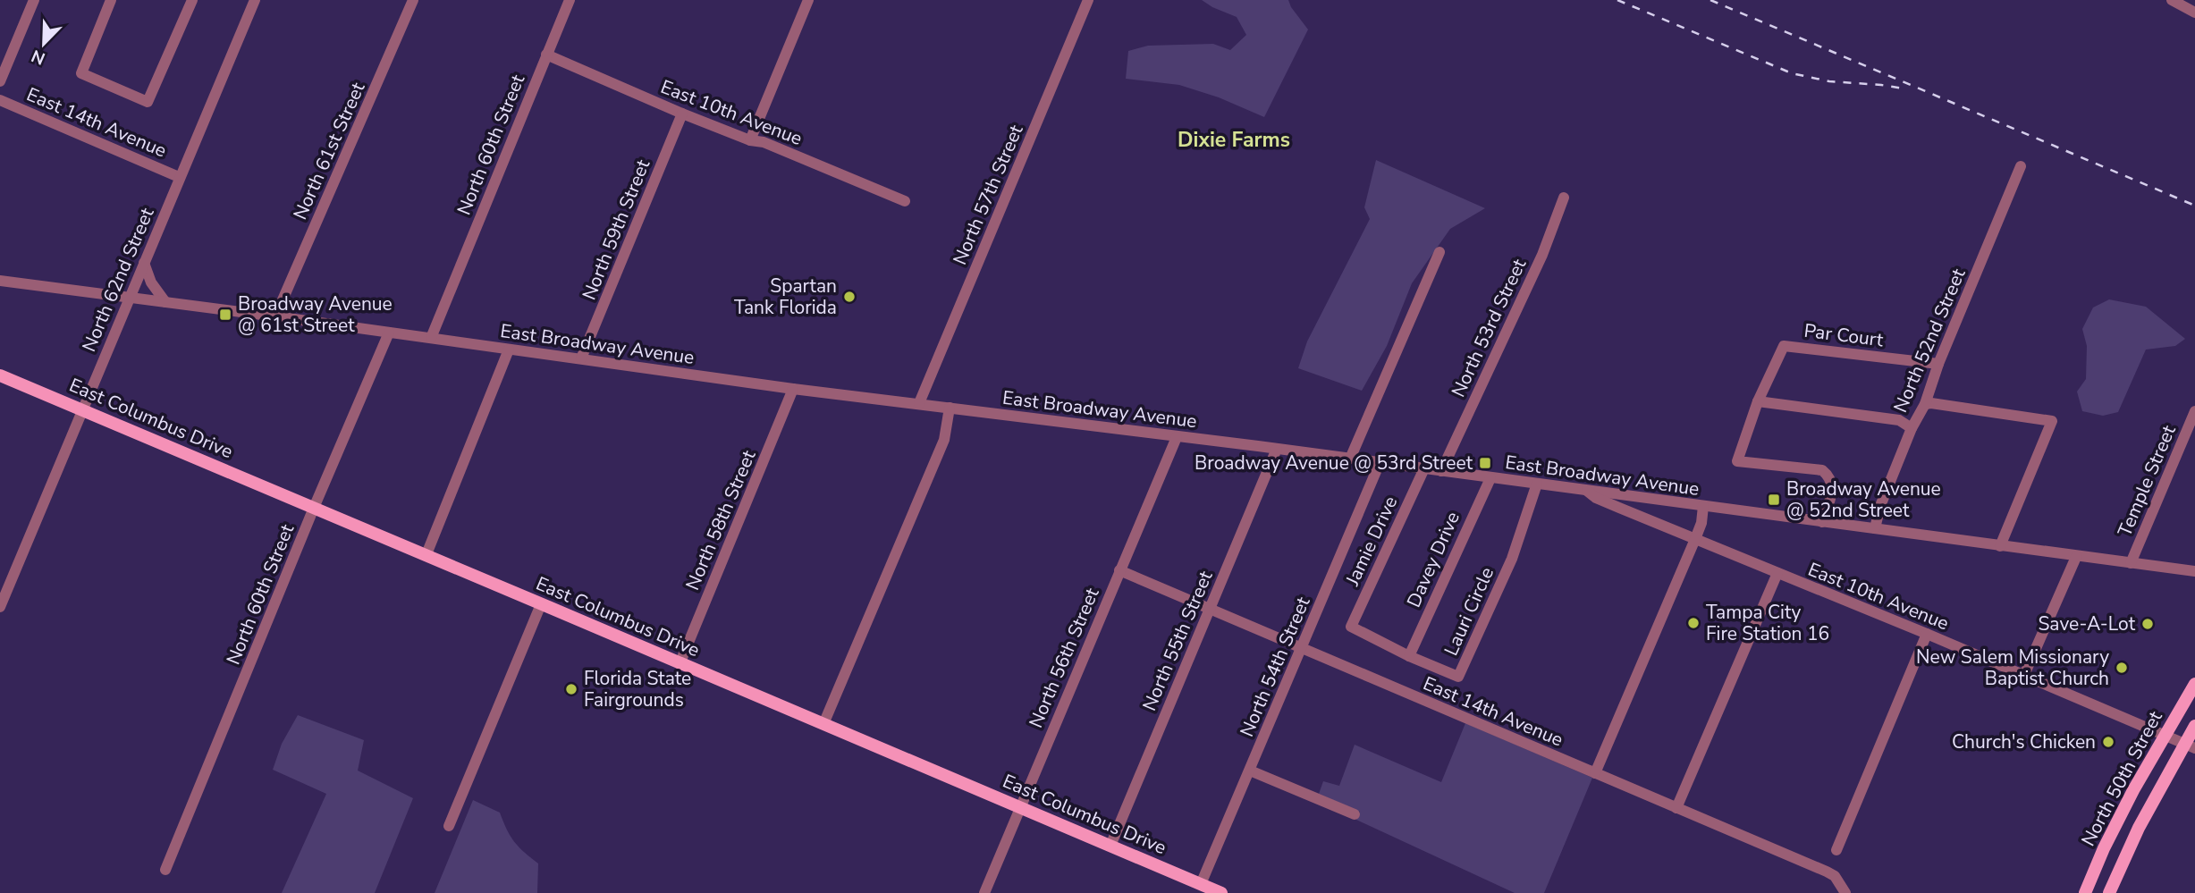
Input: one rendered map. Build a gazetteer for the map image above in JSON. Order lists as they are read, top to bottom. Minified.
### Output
{"streets":{"main road":["East Columbus Drive","North 50th Street"],"street":["East 10th Avenue","East 14th Avenue","North 60th Street","North 61st Street","North 57th Street","North 59th Street","North 62nd Street","North 53rd Street","Par Court","North 52nd Street","East Broadway Avenue","Temple Street","North 58th Street","Jamie Drive","Davey Drive","Lauri Circle","North 55th Street","North 56th Street","North 54th Street"]},"crossings":[["East 10th Avenue","North 60th Street"],["East 10th Avenue","North 59th Street"],["East 10th Avenue","East Broadway Avenue"],["East 10th Avenue","North 50th Street"],["East 14th Avenue","North 62nd Street"],["East 14th Avenue","North 55th Street"],["East 14th Avenue","North 56th Street"],["East 14th Avenue","North 54th Street"],["North 60th Street","East Broadway Avenue"],["North 60th Street","East Columbus Drive"],["North 61st Street","East Broadway Avenue"],["North 57th Street","East Broadway Avenue"],["North 59th Street","East Broadway Avenue"],["North 62nd Street","East Broadway Avenue"],["North 62nd Street","East Columbus Drive"],["North 53rd Street","East Broadway Avenue"],["Par Court","North 52nd Street"],["Par Court","East Broadway Avenue"],["North 52nd Street","East Broadway Avenue"],["East Broadway Avenue","Temple Street"],["East Broadway Avenue","North 58th Street"],["East Broadway Avenue","Jamie Drive"],["East Broadway Avenue","Davey Drive"],["East Broadway Avenue","Lauri Circle"],["East Broadway Avenue","North 55th Street"],["East Broadway Avenue","North 56th Street"],["East Broadway Avenue","North 54th Street"],["East Columbus Drive","North 58th Street"],["East Columbus Drive","North 55th Street"],["East Columbus Drive","North 56th Street"],["East Columbus Drive","North 54th Street"],["Jamie Drive","Lauri Circle"],["Davey Drive","Lauri Circle"]],"districts":["Dixie Farms"],"places":{"other":["Spartan Tank Florida","Tampa City Fire Station 16","Save-A-Lot","New Salem Missionary Baptist Church","Florida State Fairgrounds","Church's Chicken"],"transit":["Broadway Avenue @ 61st Street","Broadway Avenue @ 53rd Street","Broadway Avenue @ 52nd Street"]},"north":"bottom left"}
